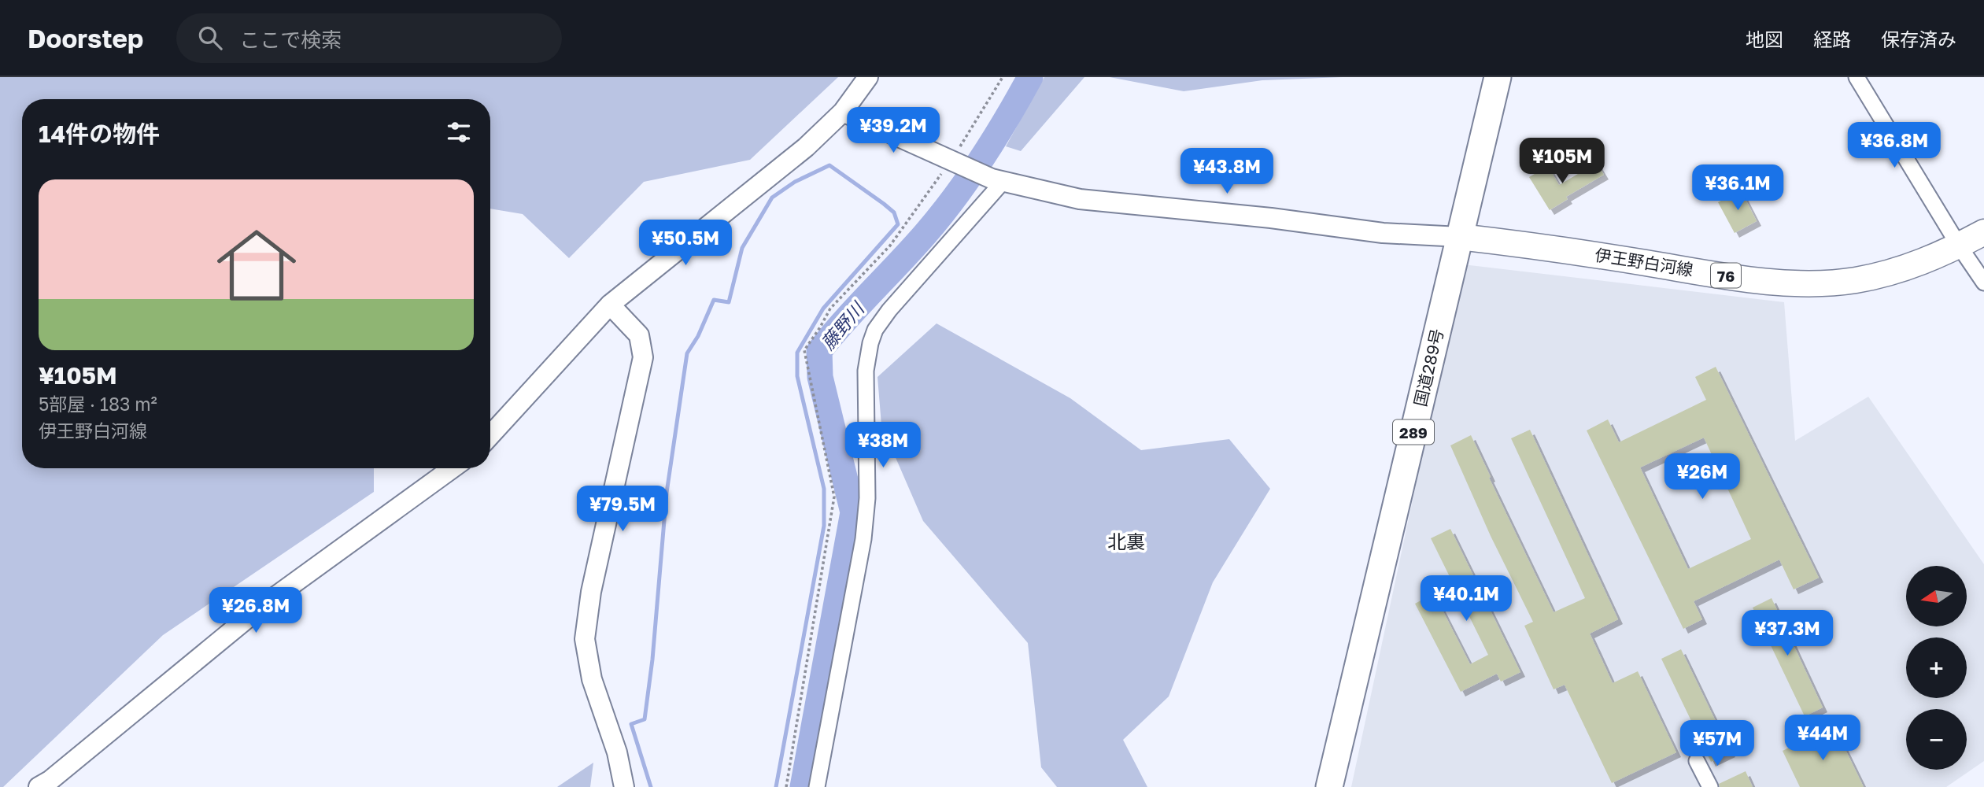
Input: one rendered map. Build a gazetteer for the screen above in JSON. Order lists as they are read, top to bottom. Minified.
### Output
{"streets":{"highway":["国道289号","289"],"main road":["伊王野白河線","76"]},"crossings":[["伊王野白河線","国道289号"]],"districts":["北裏"],"water":["藤野川"],"north":"left","page":{"header":"Doorstep","search":"ここで検索","nav":["地図","経路","保存済み"],"heading":"14件の物件","price":["¥39.2M","¥36.8M","¥105M","¥43.8M","¥36.1M","¥50.5M","¥38M","¥26M","¥79.5M","¥40.1M","¥26.8M","¥37.3M","¥44M","¥57M"],"list":[{"name":"¥105M","note":"5部屋 · 183 m² · 伊王野白河線"}],"map_buttons":["+","−"]}}
